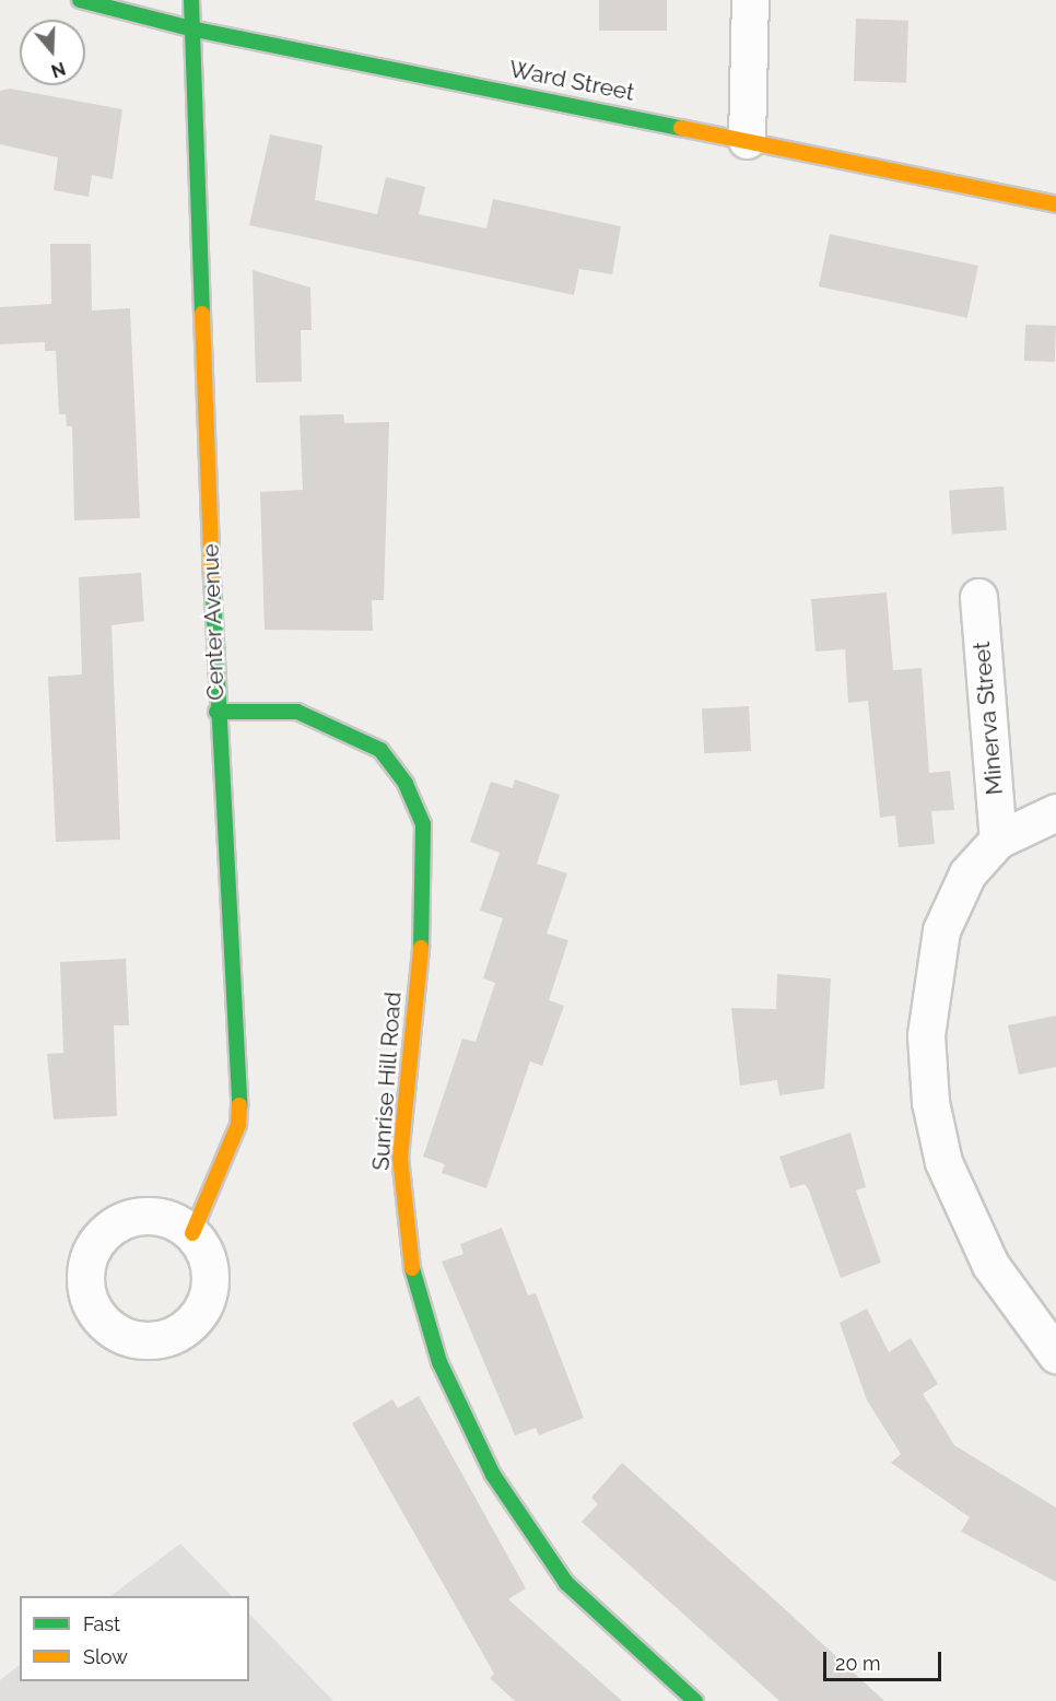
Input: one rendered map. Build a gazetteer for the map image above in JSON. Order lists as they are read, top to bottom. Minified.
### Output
{"streets":{"street":["Ward Street","Center Avenue","Minerva Street","Sunrise Hill Road"]},"crossings":[["Ward Street","Center Avenue"],["Center Avenue","Sunrise Hill Road"]],"legend":["Fast","Slow"],"scale_bar":"20 m","north":"bottom"}
